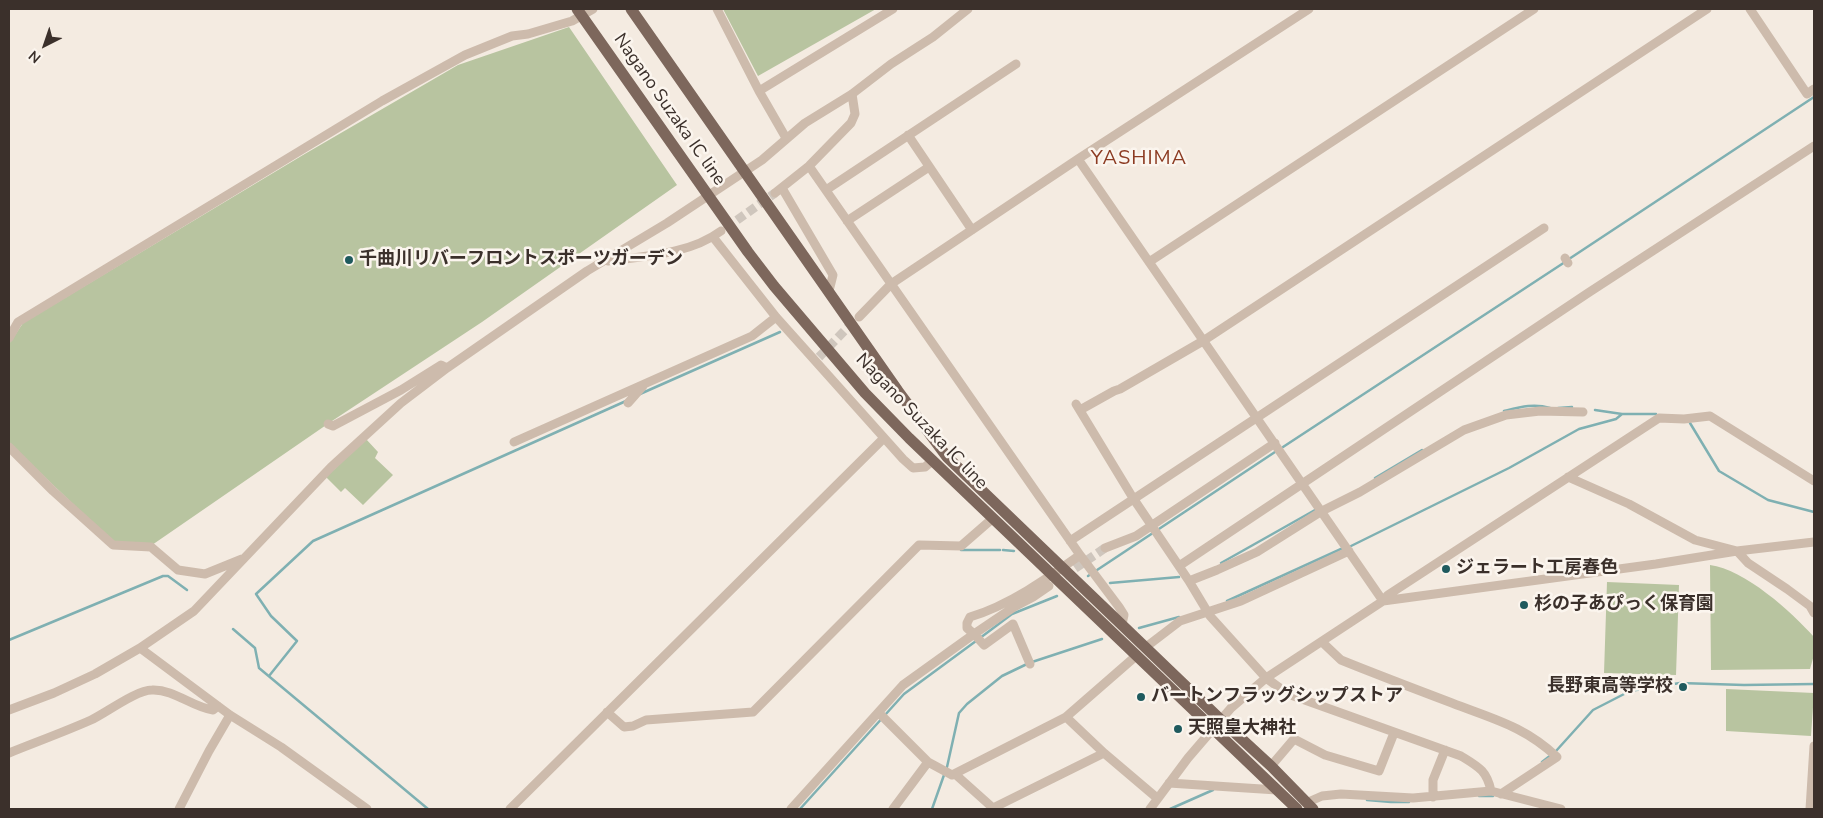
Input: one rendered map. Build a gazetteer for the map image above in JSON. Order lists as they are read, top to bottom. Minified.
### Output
{"streets":{"main road":["Nagano Suzaka IC line"]},"districts":["YASHIMA"],"places":["千曲川リバーフロントスポーツガーデン","ジェラート工房春色","杉の子あぴっく保育園","長野東高等学校","バートンフラッグシップストア","天照皇大神社"],"north":"bottom left"}
